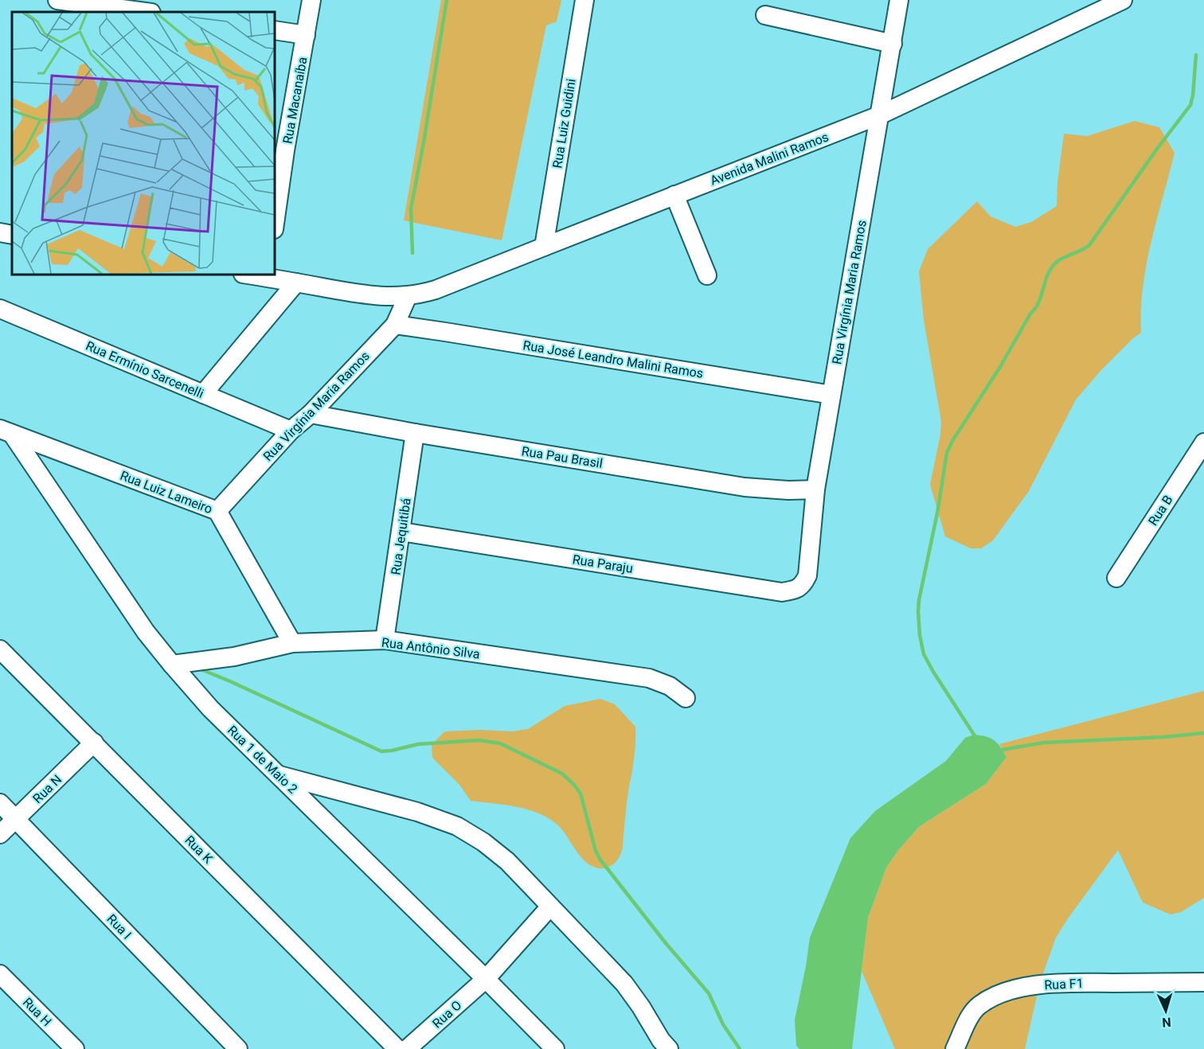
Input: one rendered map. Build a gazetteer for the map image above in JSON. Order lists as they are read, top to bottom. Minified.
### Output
{"streets":{"street":["Rua Macanaíba","Rua Luiz Guidini","Avenida Malini Ramos","Rua Virgínia Maria Ramos","Rua José Leandro Malini Ramos","Rua Ermínio Sarcenelli","Rua Pau Brasil","Rua Luiz Lameiro","Rua B","Rua Jequitibá","Rua Paraju","Rua Antônio Silva","Rua 1 de Maio 2","Rua N","Rua K","Rua I","Rua F1","Rua H","Rua O"]},"crossings":[["Rua Luiz Guidini","Avenida Malini Ramos"],["Avenida Malini Ramos","Rua Virgínia Maria Ramos"],["Rua Virgínia Maria Ramos","Rua José Leandro Malini Ramos"],["Rua Virgínia Maria Ramos","Rua Ermínio Sarcenelli"],["Rua Virgínia Maria Ramos","Rua Pau Brasil"],["Rua Virgínia Maria Ramos","Rua Luiz Lameiro"],["Rua Virgínia Maria Ramos","Rua Paraju"],["Rua Pau Brasil","Rua Jequitibá"],["Rua Luiz Lameiro","Rua Antônio Silva"],["Rua Luiz Lameiro","Rua 1 de Maio 2"],["Rua Jequitibá","Rua Paraju"],["Rua Jequitibá","Rua Antônio Silva"],["Rua Antônio Silva","Rua 1 de Maio 2"],["Rua 1 de Maio 2","Rua O"],["Rua N","Rua K"],["Rua N","Rua I"]],"north":"bottom"}
